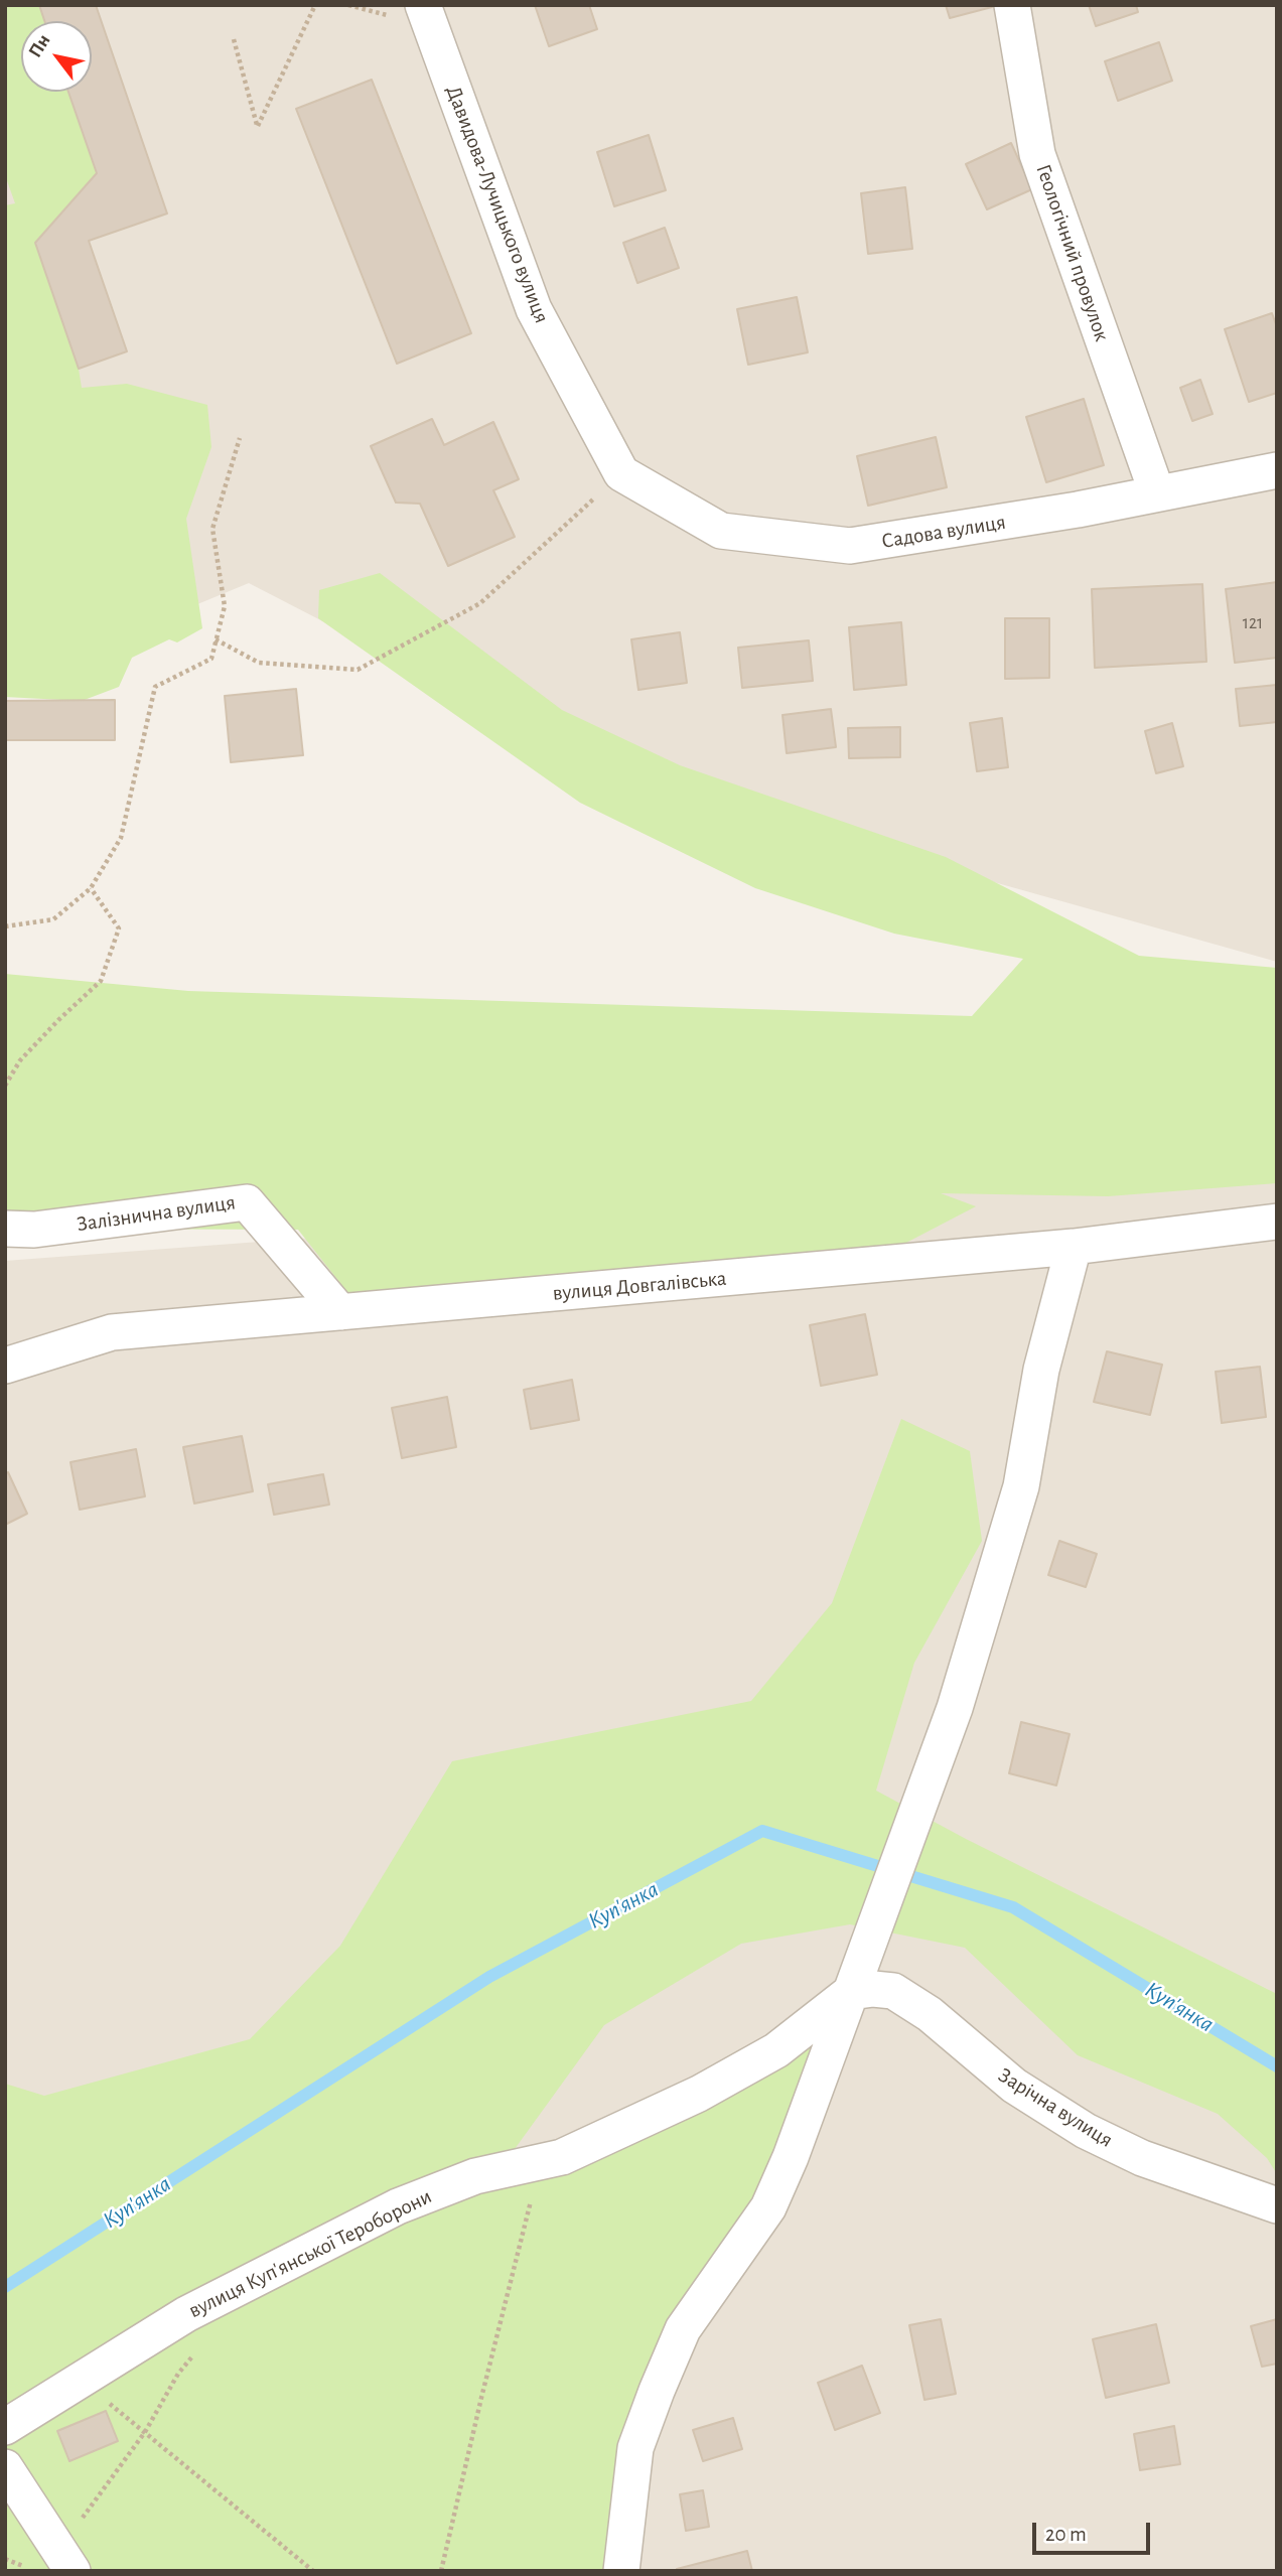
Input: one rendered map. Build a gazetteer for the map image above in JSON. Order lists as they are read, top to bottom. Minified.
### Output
{"streets":{"street":["Давидова-Лучицького вулиця","Геологічний провулок","Садова вулиця","Залізнична вулиця","вулиця Довгалівська","Зарічна вулиця","вулиця Куп'янської Тероборони"]},"crossings":[["Давидова-Лучицького вулиця","Садова вулиця"],["Геологічний провулок","Садова вулиця"],["Залізнична вулиця","вулиця Довгалівська"],["Зарічна вулиця","вулиця Куп'янської Тероборони"]],"water":["Куп'янка"],"house_numbers":["121"],"scale_bar":"20 m","north":"top left"}
